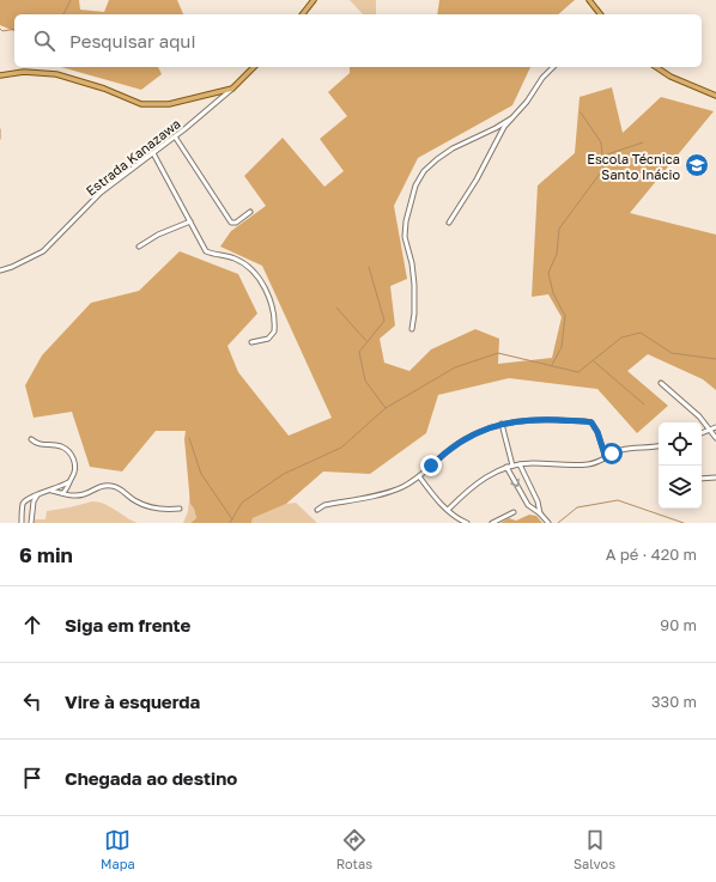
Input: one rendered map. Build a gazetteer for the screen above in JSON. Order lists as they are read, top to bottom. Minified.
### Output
{"streets":{"street":["Estrada Kanazawa"]},"places":{"school or university":["Escola Técnica Santo Inácio"]},"page":{"search":"Pesquisar aqui","heading":["6 min","A pé · 420 m"],"list":[["Siga em frente","90 m"],["Vire à esquerda","330 m"],"Chegada ao destino"],"nav":["Mapa","Rotas","Salvos"]}}
